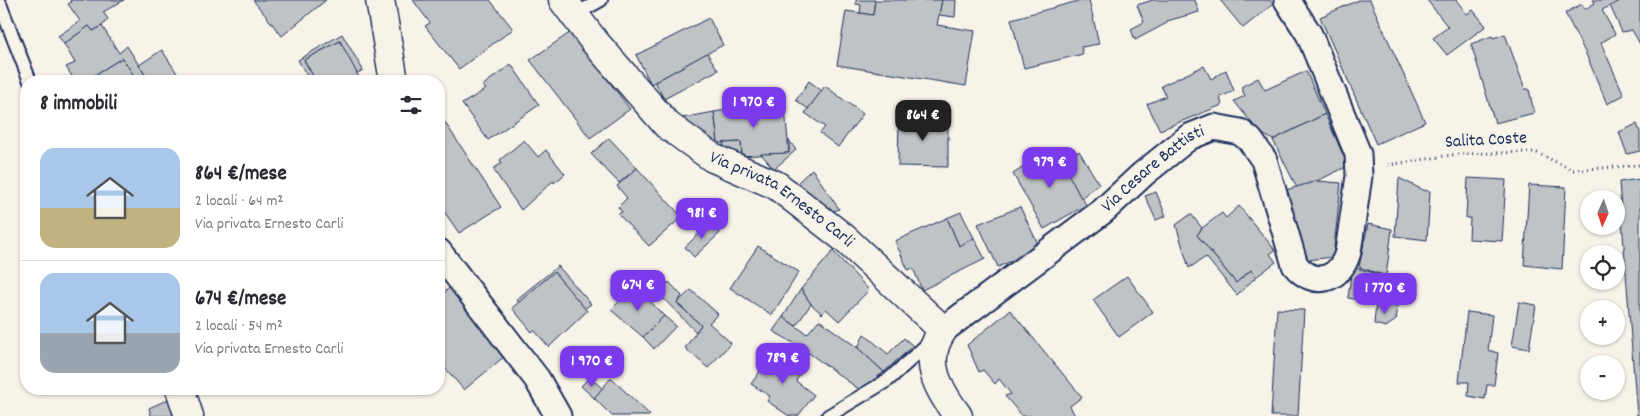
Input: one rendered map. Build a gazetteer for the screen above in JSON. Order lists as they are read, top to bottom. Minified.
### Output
{"streets":{"street":["Via Cesare Battisti","Via privata Ernesto Carli"],"path":["Salita Coste"]},"crossings":[["Salita Coste","Via Cesare Battisti"],["Via Cesare Battisti","Via privata Ernesto Carli"]],"north":"bottom","page":{"heading":"8 immobili","price":["1 970 €","864 €","979 €","981 €","674 €","1 770 €","789 €","1 970 €"],"list":[{"name":"864 €/mese","note":"2 locali · 64 m² · Via privata Ernesto Carli"},{"name":"674 €/mese","note":"2 locali · 54 m² · Via privata Ernesto Carli"}],"map_buttons":["+","−"]}}
